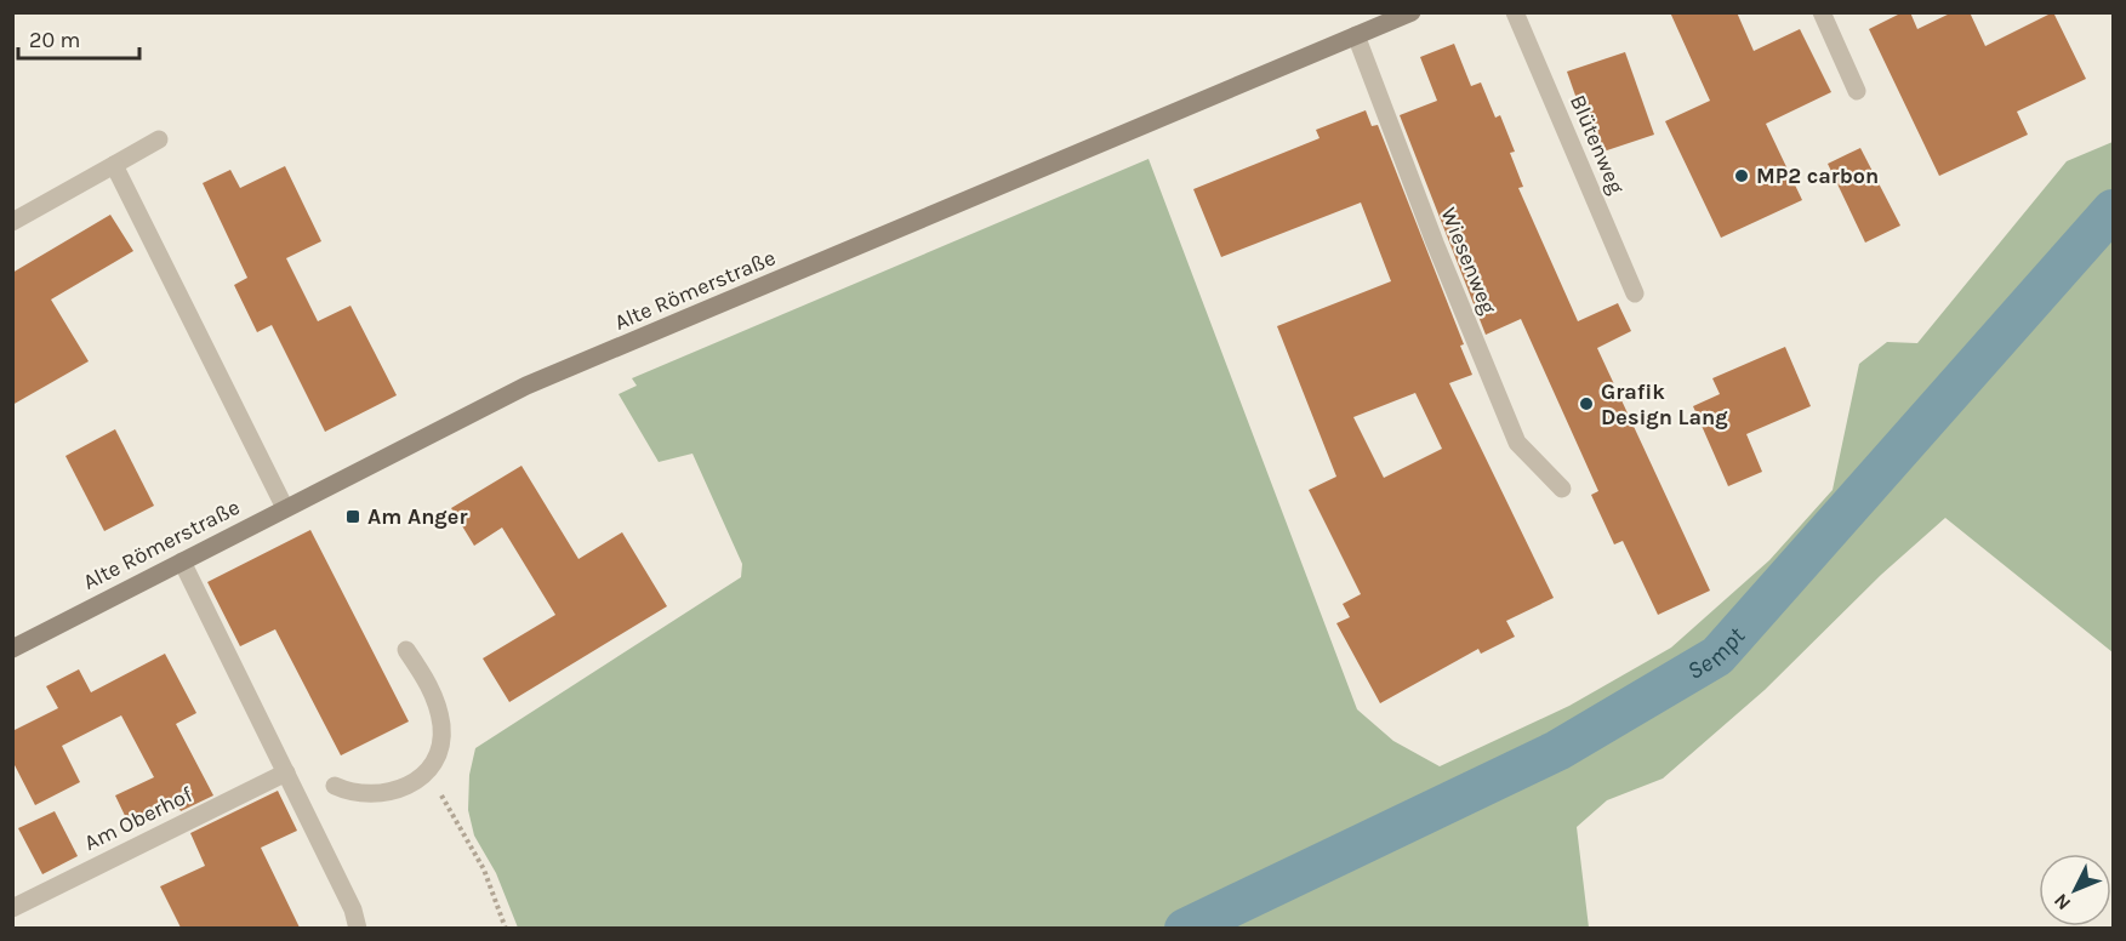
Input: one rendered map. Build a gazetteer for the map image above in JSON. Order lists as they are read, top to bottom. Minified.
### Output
{"streets":{"main road":["Alte Römerstraße"],"street":["Blütenweg","Wiesenweg","Am Oberhof"]},"crossings":[["Wiesenweg","Alte Römerstraße"]],"water":["Sempt"],"places":{"other":["MP2 carbon","Grafik Design Lang"],"transit":["Am Anger"]},"scale_bar":"20 m","north":"bottom left"}
